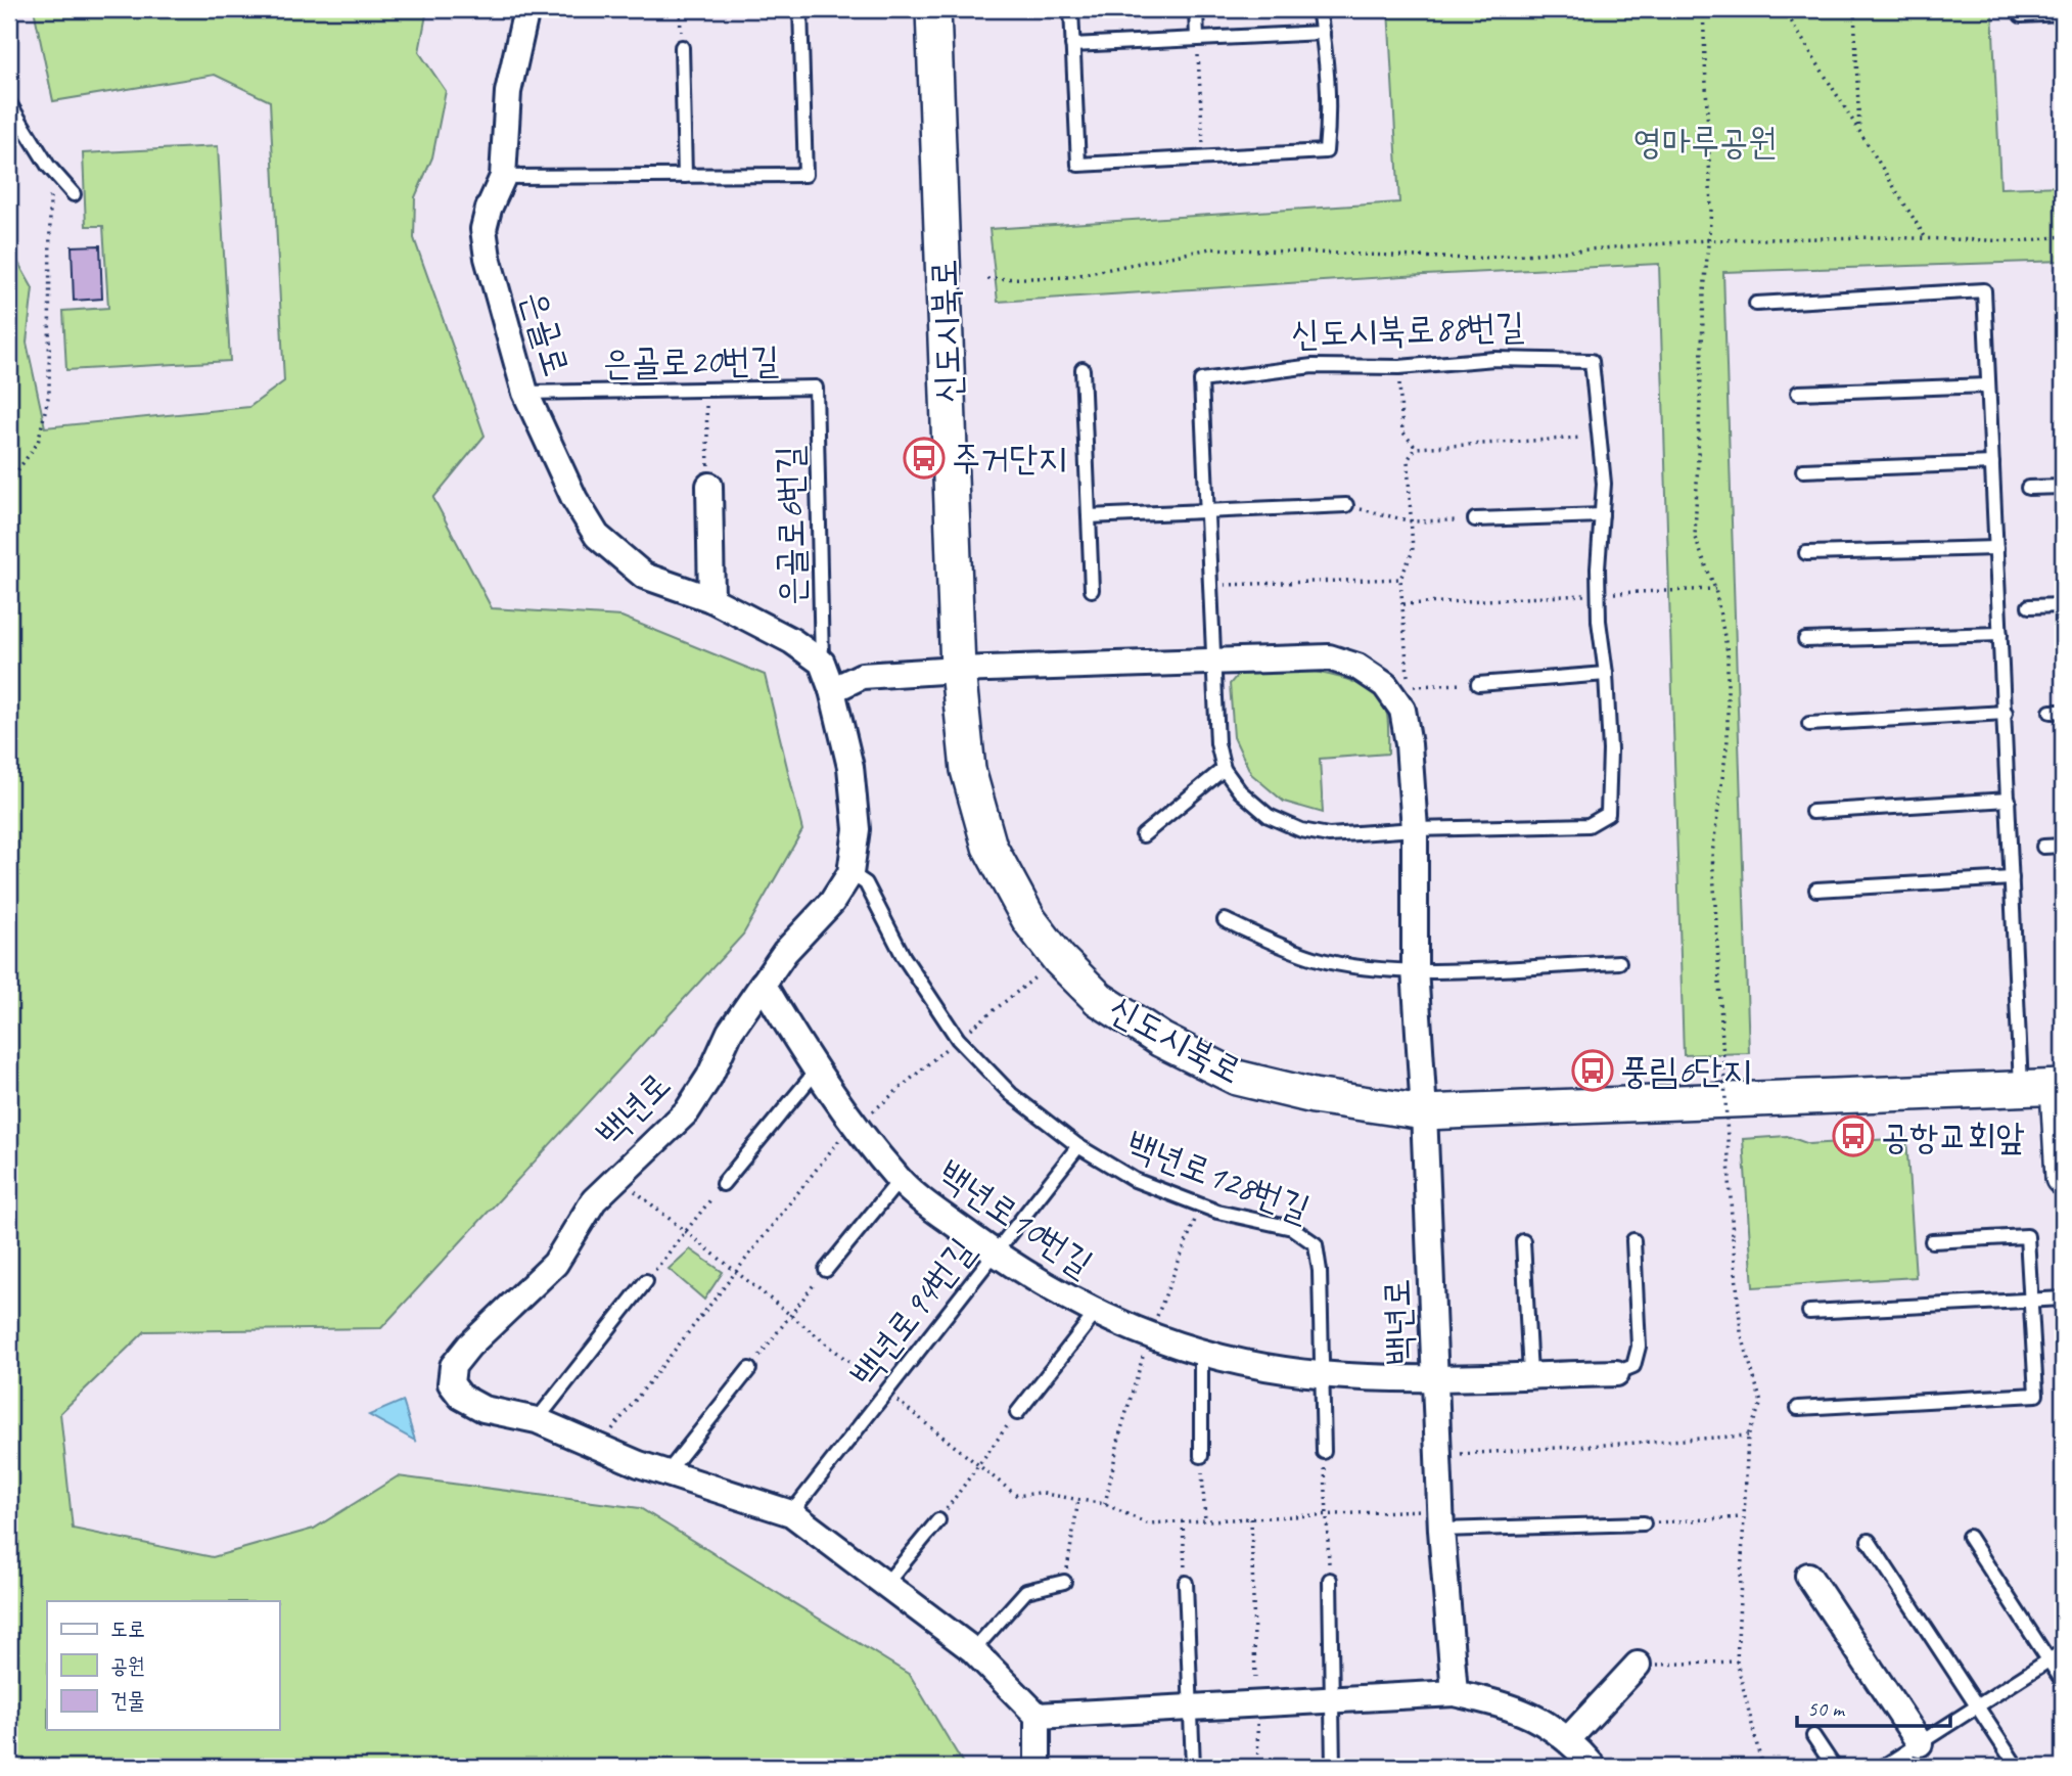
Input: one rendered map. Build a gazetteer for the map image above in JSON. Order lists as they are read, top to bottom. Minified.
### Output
{"streets":{"street":["신도시북로","은골로","백년로","백년로10번길"],"lane":["신도시북로88번길","은골로20번길","은골로6번길","백년로128번길","백년로94번길"]},"crossings":[["신도시북로","백년로"],["은골로","은골로20번길"],["은골로","은골로6번길"],["은골로20번길","은골로6번길"],["백년로","백년로128번길"],["백년로","백년로10번길"],["백년로","백년로94번길"],["백년로128번길","백년로10번길"],["백년로128번길","백년로94번길"],["백년로10번길","백년로94번길"]],"parks":["영마루공원"],"places":{"bus stop":["주거단지","풍림6단지","공항교회앞"]},"legend":["도로","공원","건물"],"scale_bar":"50 m"}
